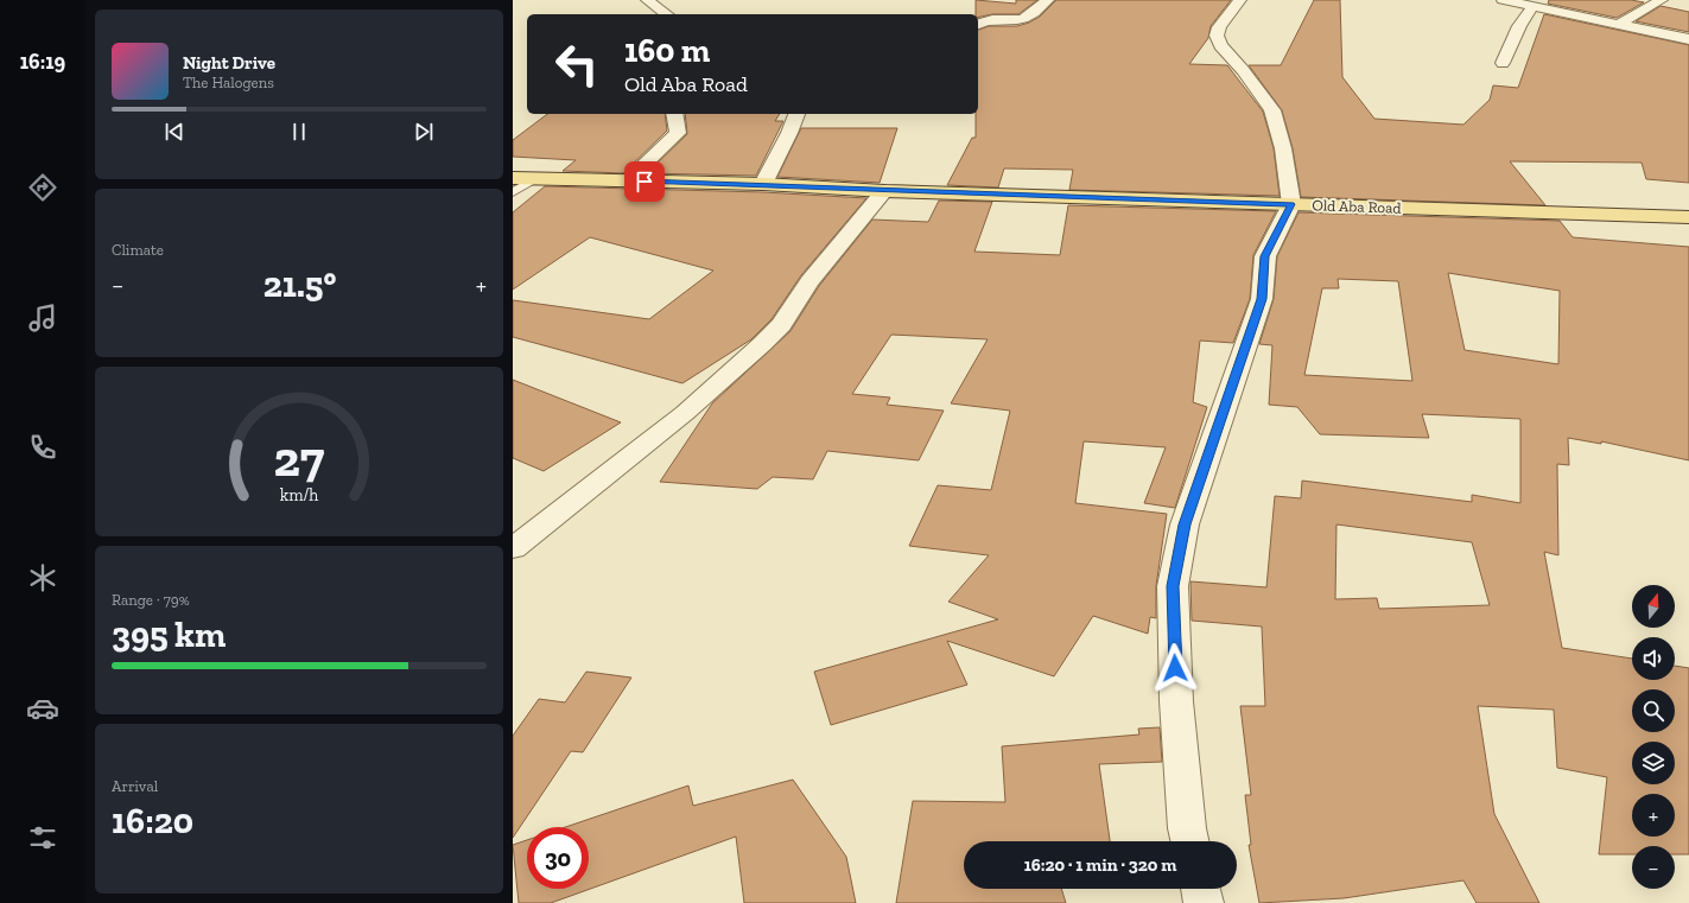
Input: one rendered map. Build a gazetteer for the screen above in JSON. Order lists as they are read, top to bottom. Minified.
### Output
{"streets":{"main road":["Old Aba Road"]},"north":"top","page":{"tabs":"16:19","turn":["160 m","Old Aba Road"],"song":["Night Drive","The Halogens"],"tile":["Climate",["Range · 79%","395 km"],["Arrival","16:20"]],"heat":["−","21.5°","+"],"map_buttons":["+","−"],"limit":"30","trip":"16:20 · 1 min · 320 m","gauge":["27","km/h"]}}
